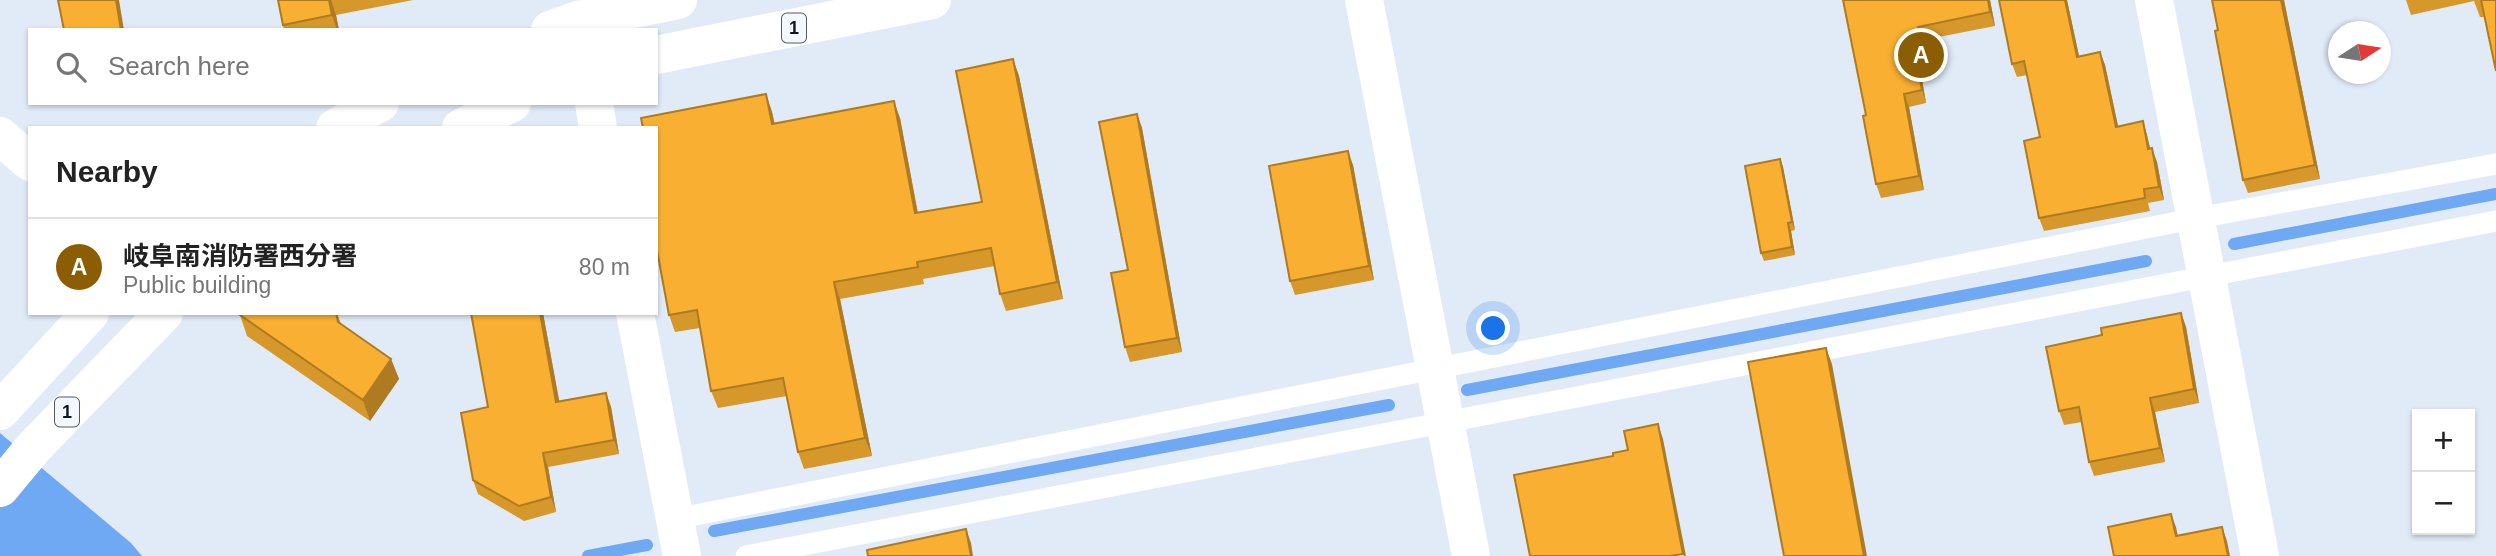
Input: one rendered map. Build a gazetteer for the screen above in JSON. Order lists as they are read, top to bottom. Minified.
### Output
{"streets":{"street":["1"]},"north":"right","page":{"pins":"A","search":"Search here","heading":"Nearby","list":[{"mark":"A","name":"岐阜南消防署西分署","note":"Public building","value":"80 m"}],"map_buttons":["+","−"]}}
